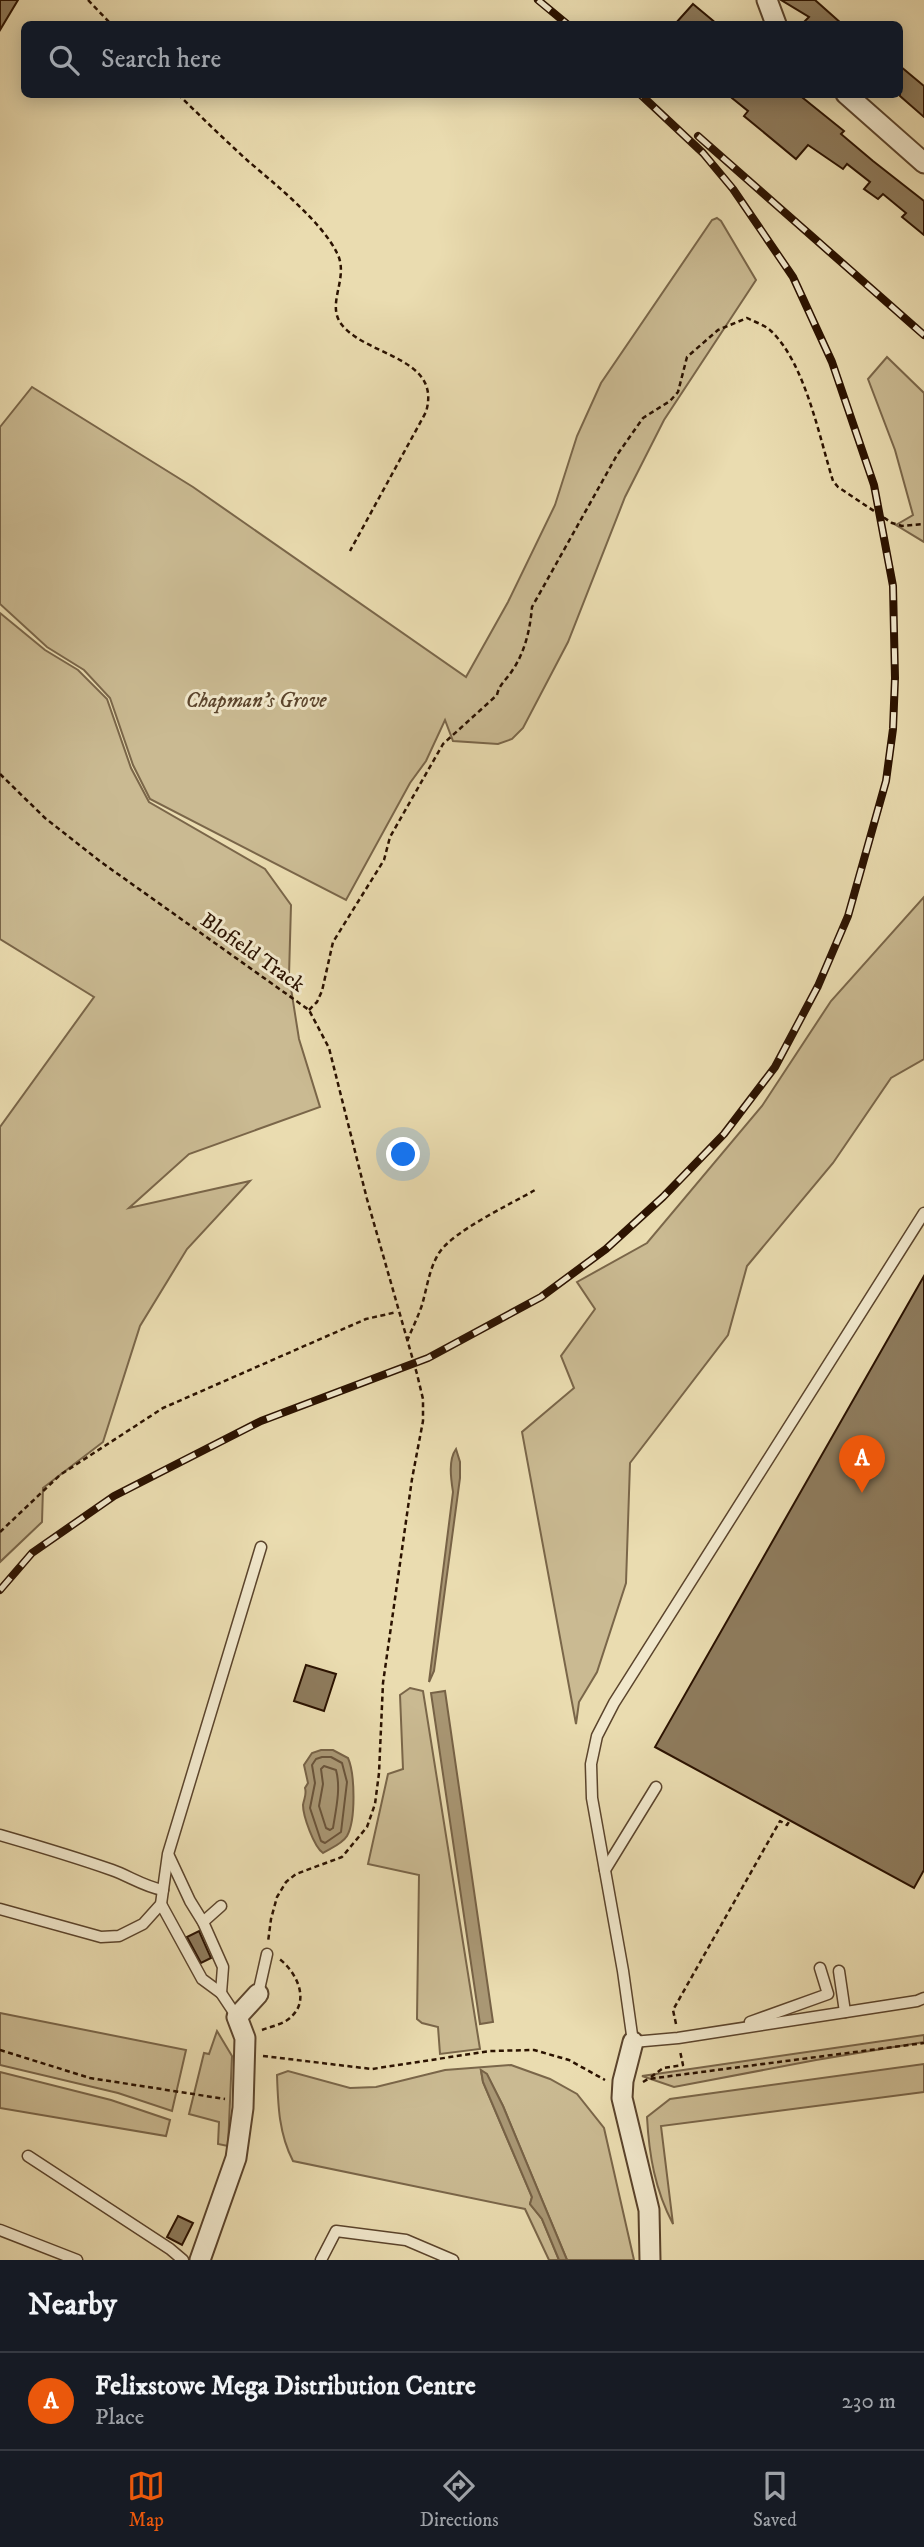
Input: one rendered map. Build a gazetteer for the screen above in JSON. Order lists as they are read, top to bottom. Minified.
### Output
{"streets":{"path":["Blofield Track"]},"parks":["Chapman's Grove"],"page":{"search":"Search here","pins":"A","heading":"Nearby","list":[{"mark":"A","name":"Felixstowe Mega Distribution Centre","note":"Place","value":"230 m"}],"nav":["Map","Directions","Saved"]}}
